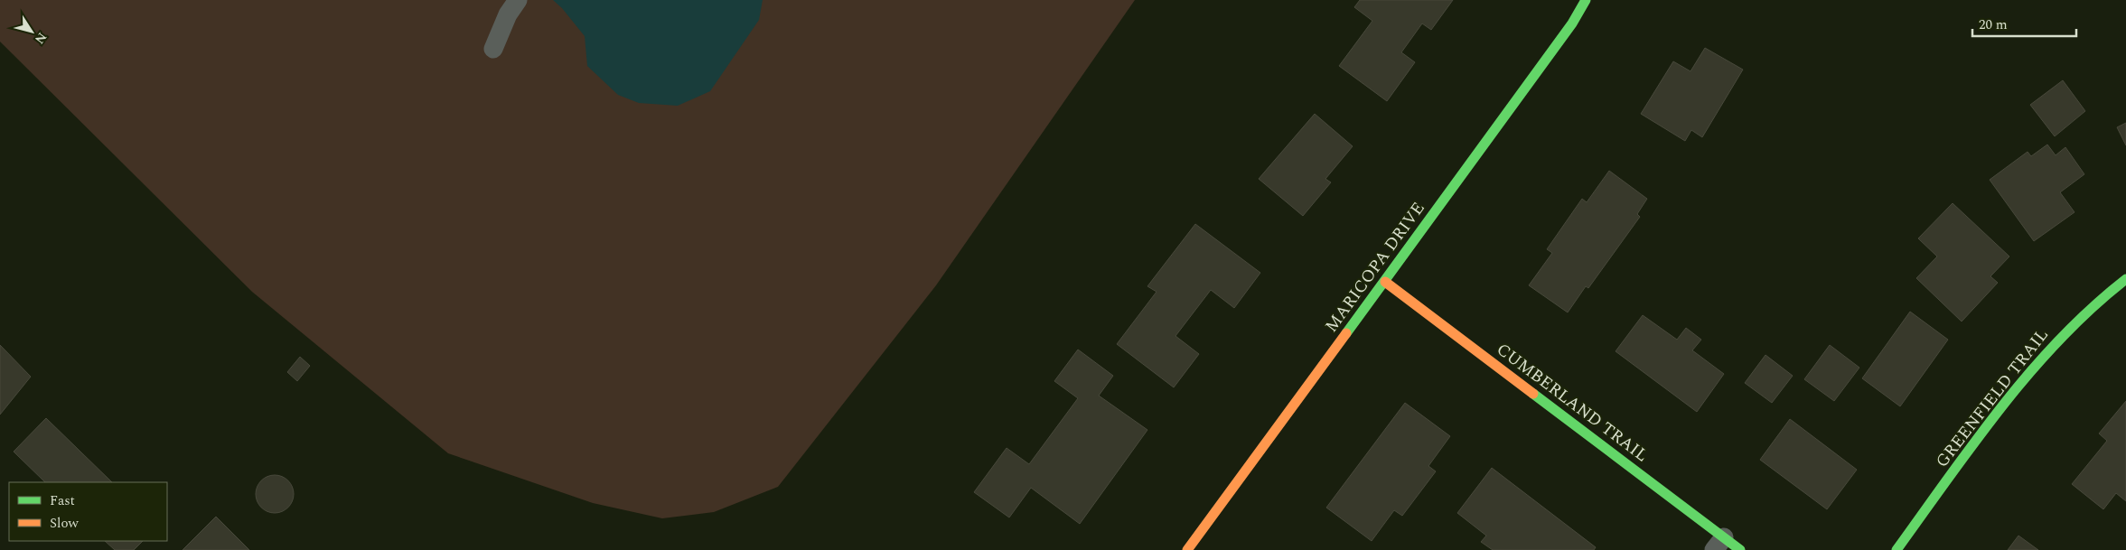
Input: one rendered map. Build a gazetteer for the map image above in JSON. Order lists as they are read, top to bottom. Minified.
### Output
{"streets":{"street":["MARICOPA DRIVE","GREENFIELD TRAIL","CUMBERLAND TRAIL"]},"crossings":[["MARICOPA DRIVE","CUMBERLAND TRAIL"]],"legend":["Fast","Slow"],"scale_bar":"20 m","north":"bottom right"}
